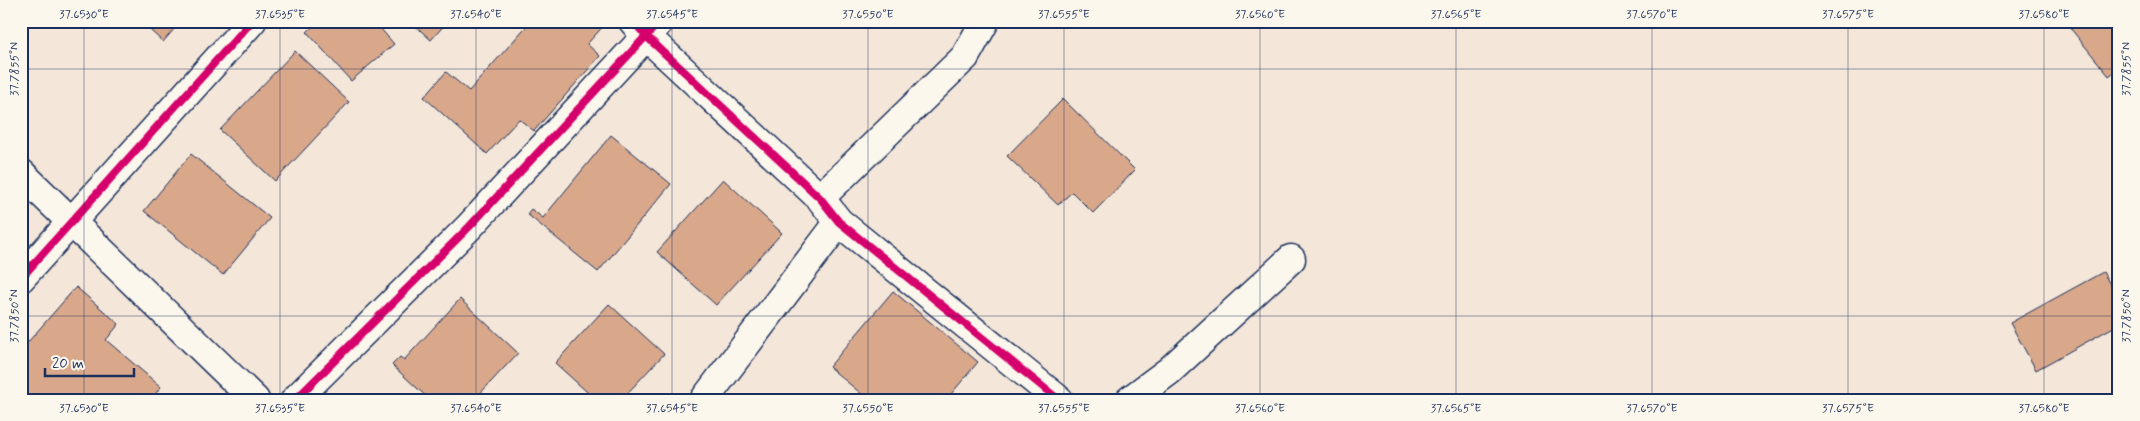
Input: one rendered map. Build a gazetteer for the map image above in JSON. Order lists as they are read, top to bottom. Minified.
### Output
{"scale_bar":"20 m","coordinates":["37.6530°E","37.6535°E","37.6540°E","37.6545°E","37.6550°E","37.6555°E","37.6560°E","37.6565°E","37.6570°E","37.6575°E","37.6580°E","37.7855°N","37.7850°N"]}
